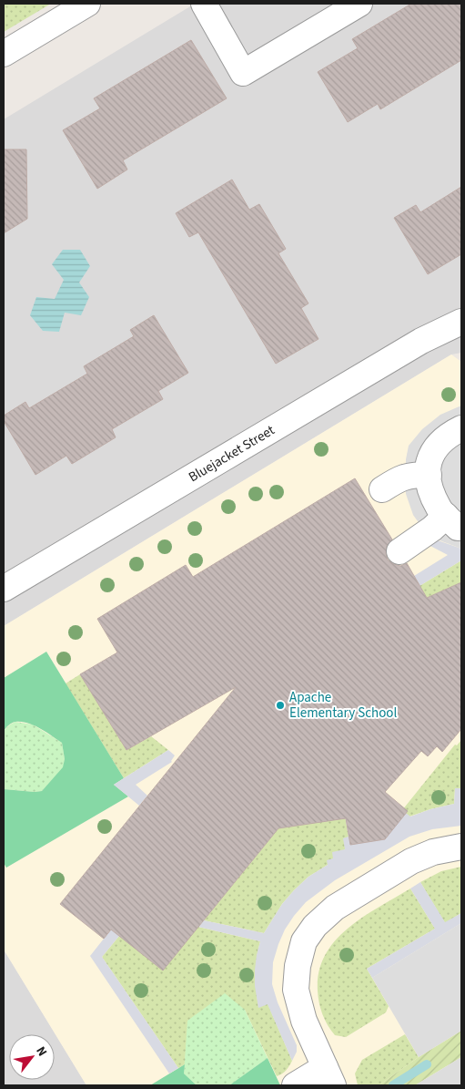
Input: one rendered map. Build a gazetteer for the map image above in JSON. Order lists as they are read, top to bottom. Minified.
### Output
{"streets":{"street":["Bluejacket Street"]},"places":["Apache Elementary School"],"north":"top right"}
